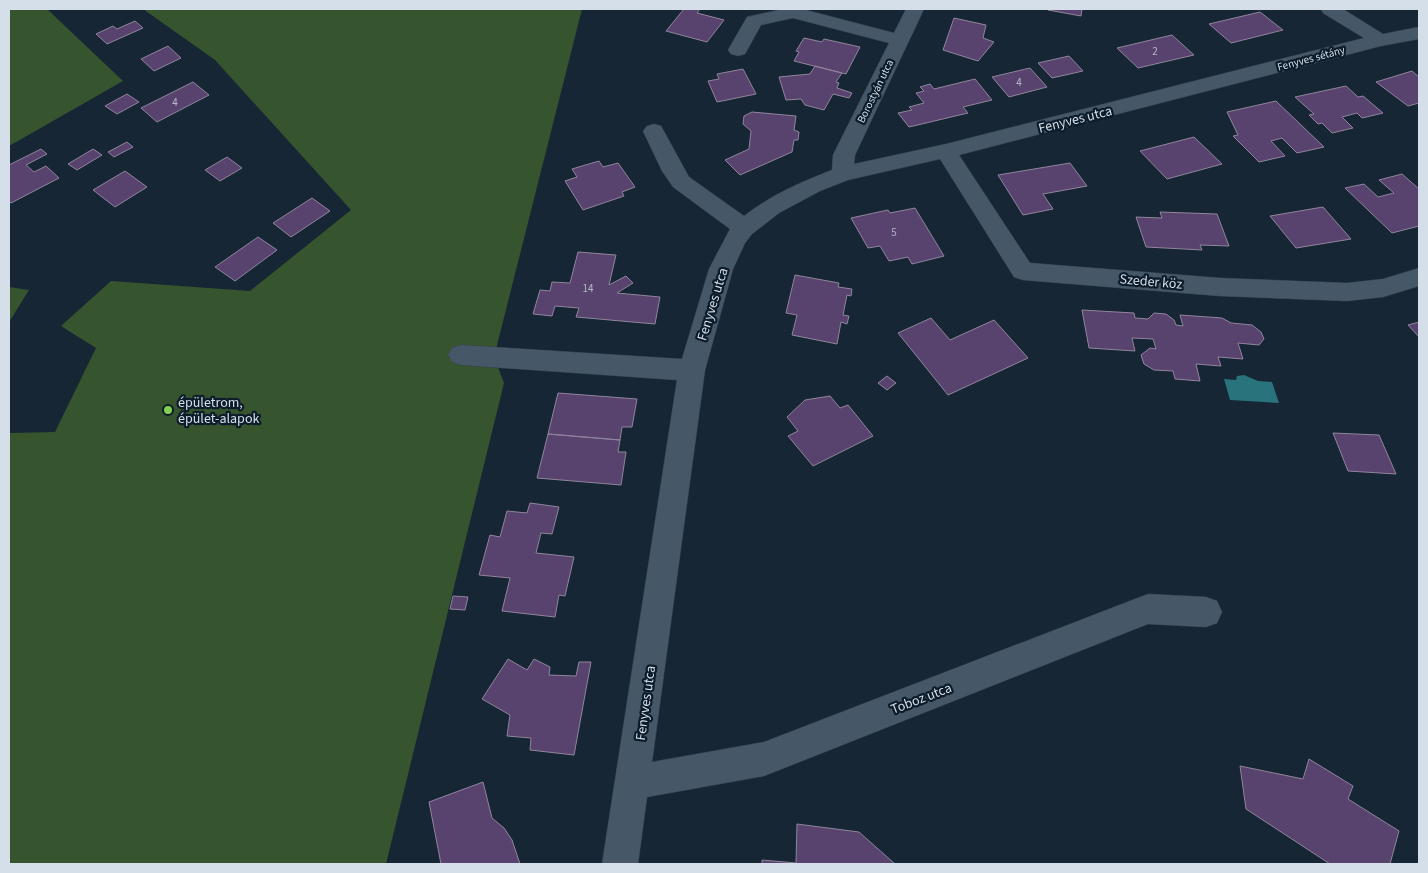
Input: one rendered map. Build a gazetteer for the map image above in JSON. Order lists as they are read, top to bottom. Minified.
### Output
{"streets":{"street":["Fenyves sétány","Borostyán utca","Fenyves utca","Szeder köz","Toboz utca"]},"crossings":[["Fenyves sétány","Fenyves utca"],["Borostyán utca","Fenyves utca"],["Fenyves utca","Szeder köz"],["Fenyves utca","Toboz utca"]],"places":["épületrom, épület-alapok"],"house_numbers":["2","4","4","5","14"]}
